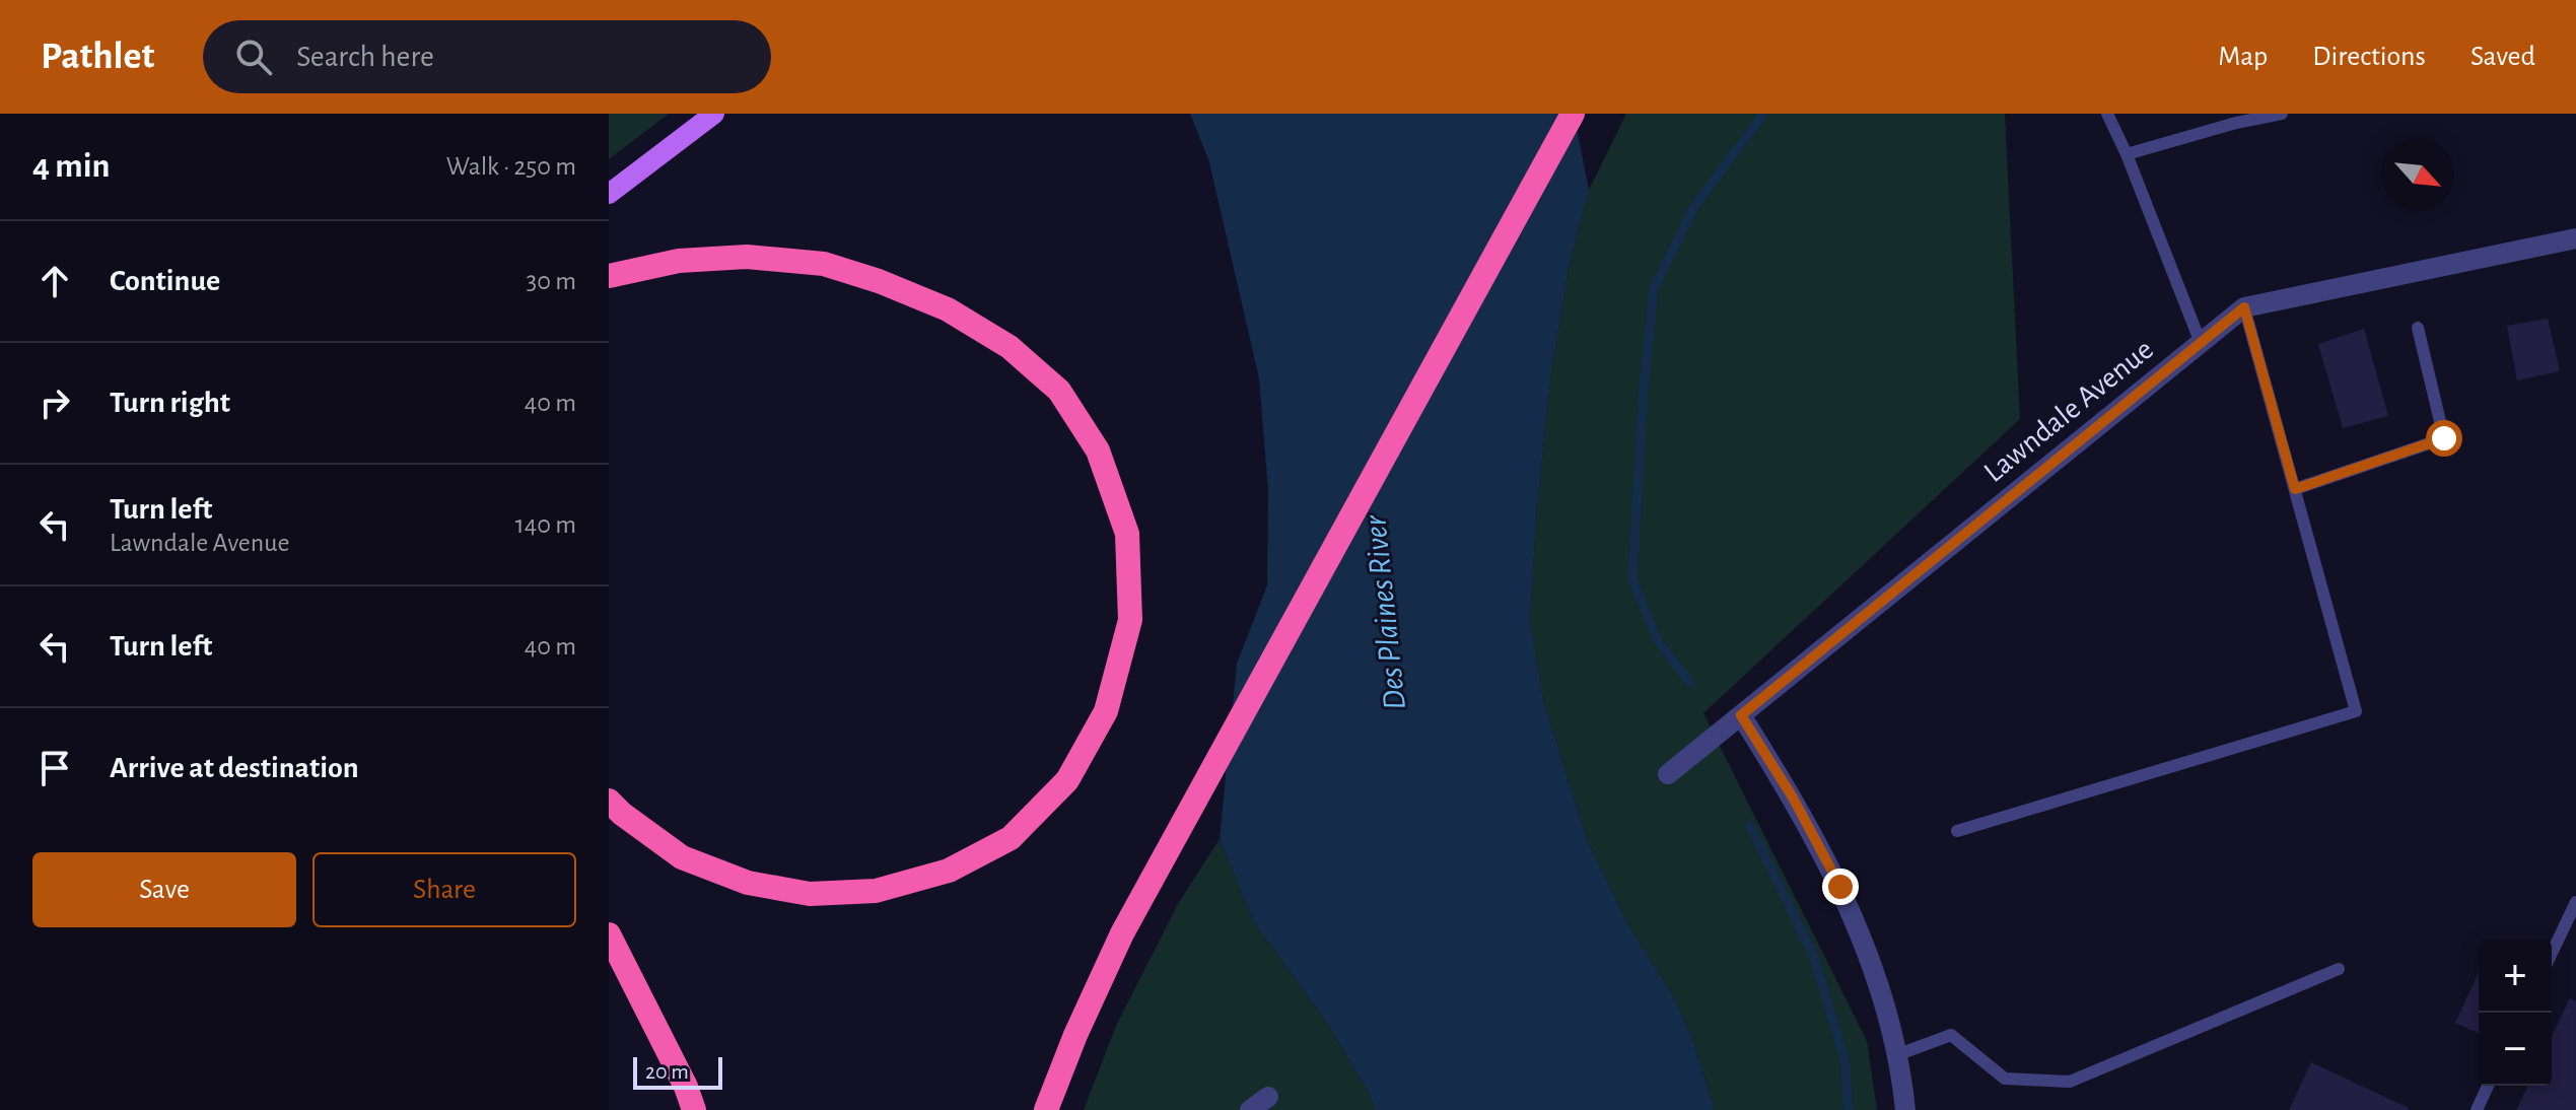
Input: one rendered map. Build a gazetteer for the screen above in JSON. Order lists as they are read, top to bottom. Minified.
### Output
{"streets":{"street":["Lawndale Avenue"]},"water":["Des Plaines River"],"scale_bar":"20 m","north":"bottom right","page":{"header":"Pathlet","search":"Search here","nav":["Map","Directions","Saved"],"heading":["4 min","Walk · 250 m"],"list":[["Continue","30 m"],["Turn right","40 m"],["Turn left","Lawndale Avenue","140 m"],["Turn left","40 m"],"Arrive at destination"],"buttons":["Save","Share"],"map_buttons":["+","−"],"scale":"20 m"}}
